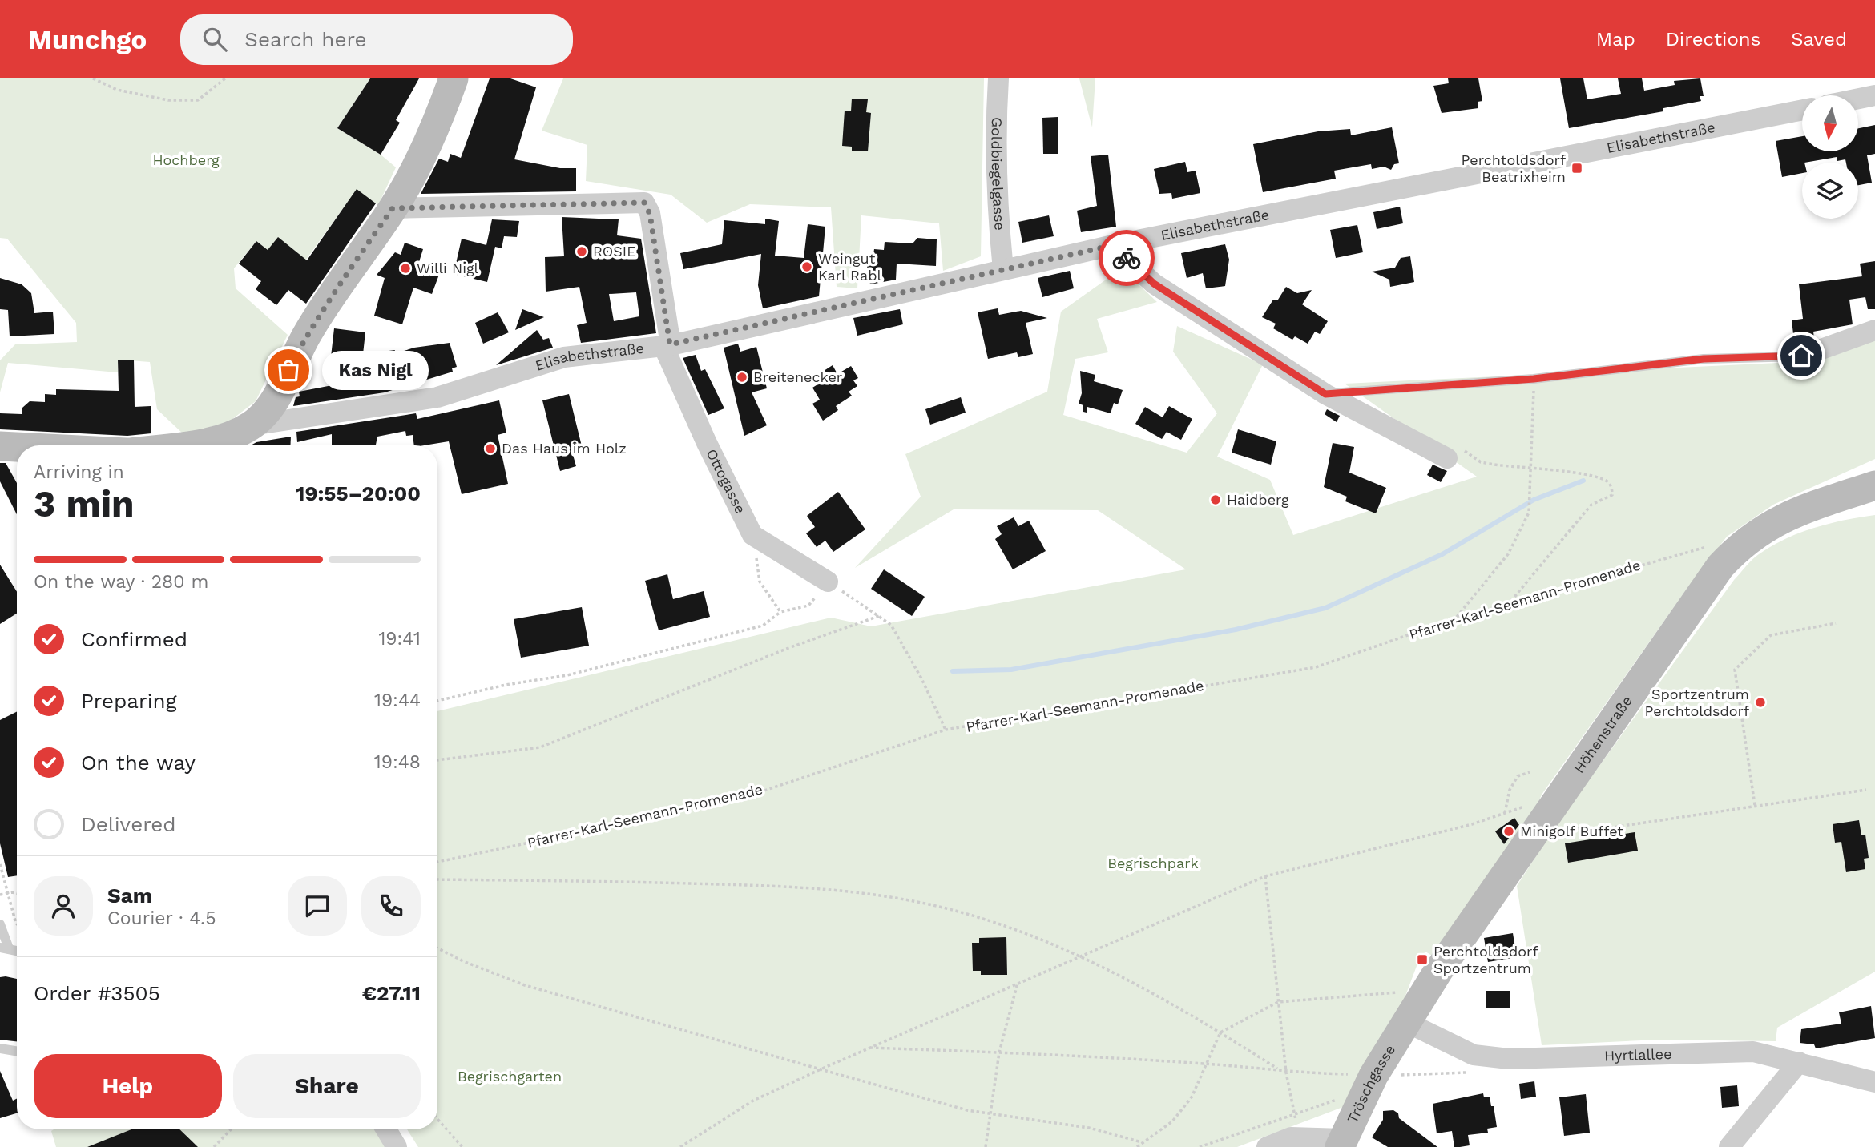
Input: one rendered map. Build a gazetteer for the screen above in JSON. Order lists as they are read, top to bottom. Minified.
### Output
{"streets":{"street":["Elisabethstraße","Goldbiegelgasse","Ottogasse","Höhenstraße","Hyrtlallee","Tröschgasse"],"path":["Pfarrer-Karl-Seemann-Promenade"]},"crossings":[["Elisabethstraße","Goldbiegelgasse"],["Elisabethstraße","Ottogasse"],["Pfarrer-Karl-Seemann-Promenade","Höhenstraße"],["Höhenstraße","Hyrtlallee"],["Höhenstraße","Tröschgasse"],["Hyrtlallee","Tröschgasse"]],"parks":["Hochberg","Begrischpark","Begrischgarten"],"places":{"transit":["Perchtoldsdorf Beatrixheim","Perchtoldsdorf Sportzentrum"],"other":["ROSIE","Weingut Karl Rabl","Willi Nigl","Kas Nigl","Breitenecker","Das Haus im Holz","Haidberg","Sportzentrum Perchtoldsdorf","Minigolf Buffet"]},"north":"bottom","page":{"header":"Munchgo","search":"Search here","nav":["Map","Directions","Saved"],"bubble":"Kas Nigl","heading":["3 min","Arriving in","19:55–20:00"],"panel":["Sam","Courier · 4.5","Order #3505","€27.11"],"bar":"On the way · 280 m","list":[["Confirmed","19:41"],["Preparing","19:44"],["On the way","19:48"],"Delivered"],"buttons":["Help","Share"]}}
